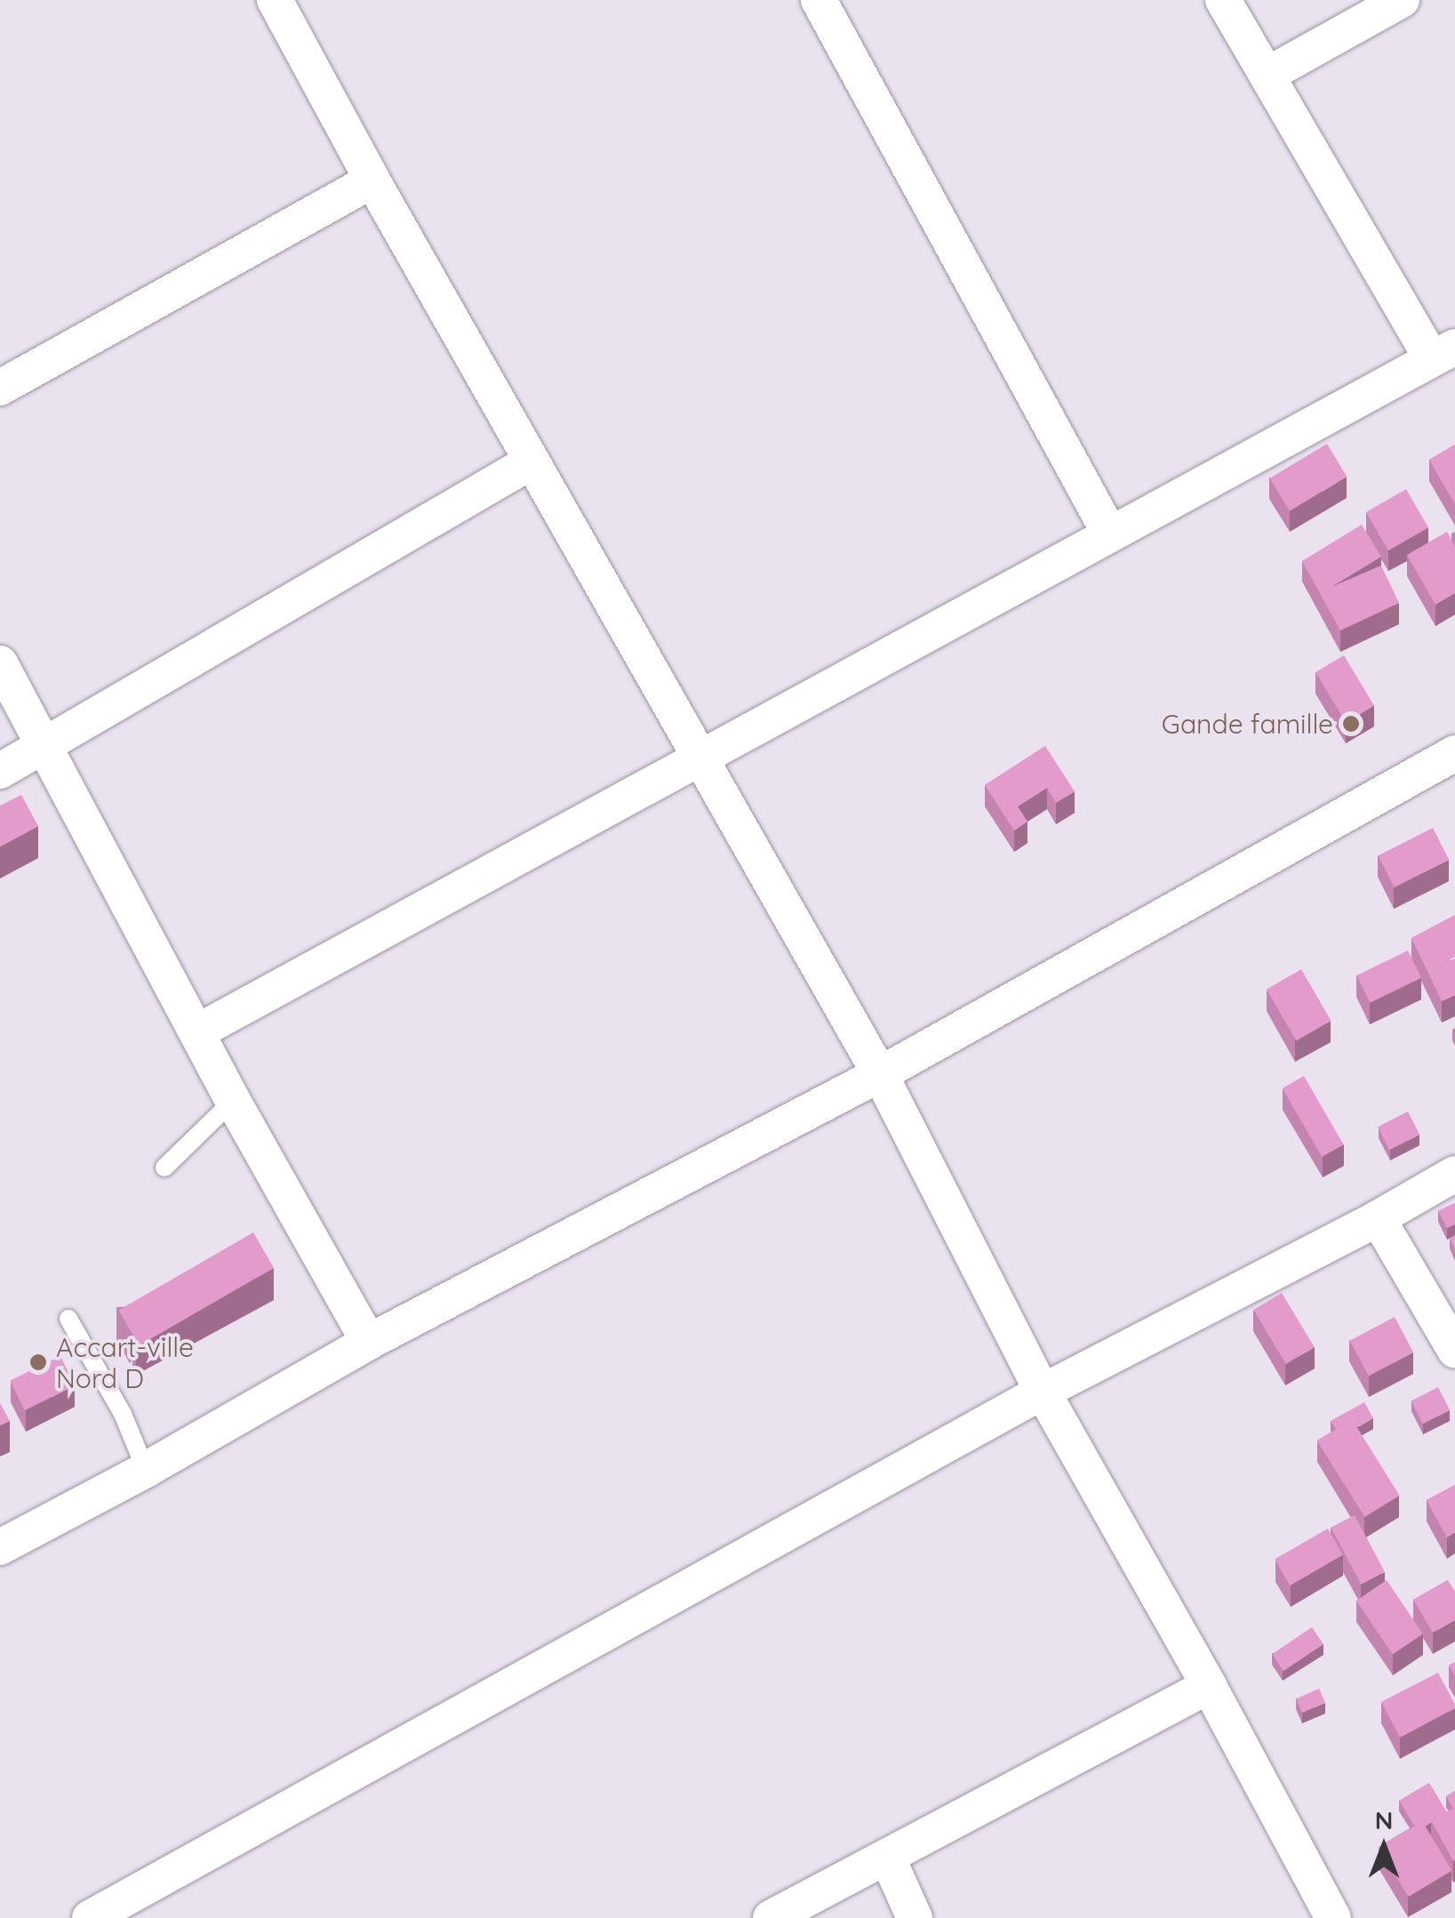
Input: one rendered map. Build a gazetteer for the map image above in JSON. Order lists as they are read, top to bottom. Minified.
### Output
{"places":["Gande famille","Accart-ville Nord D"],"north":"top"}
